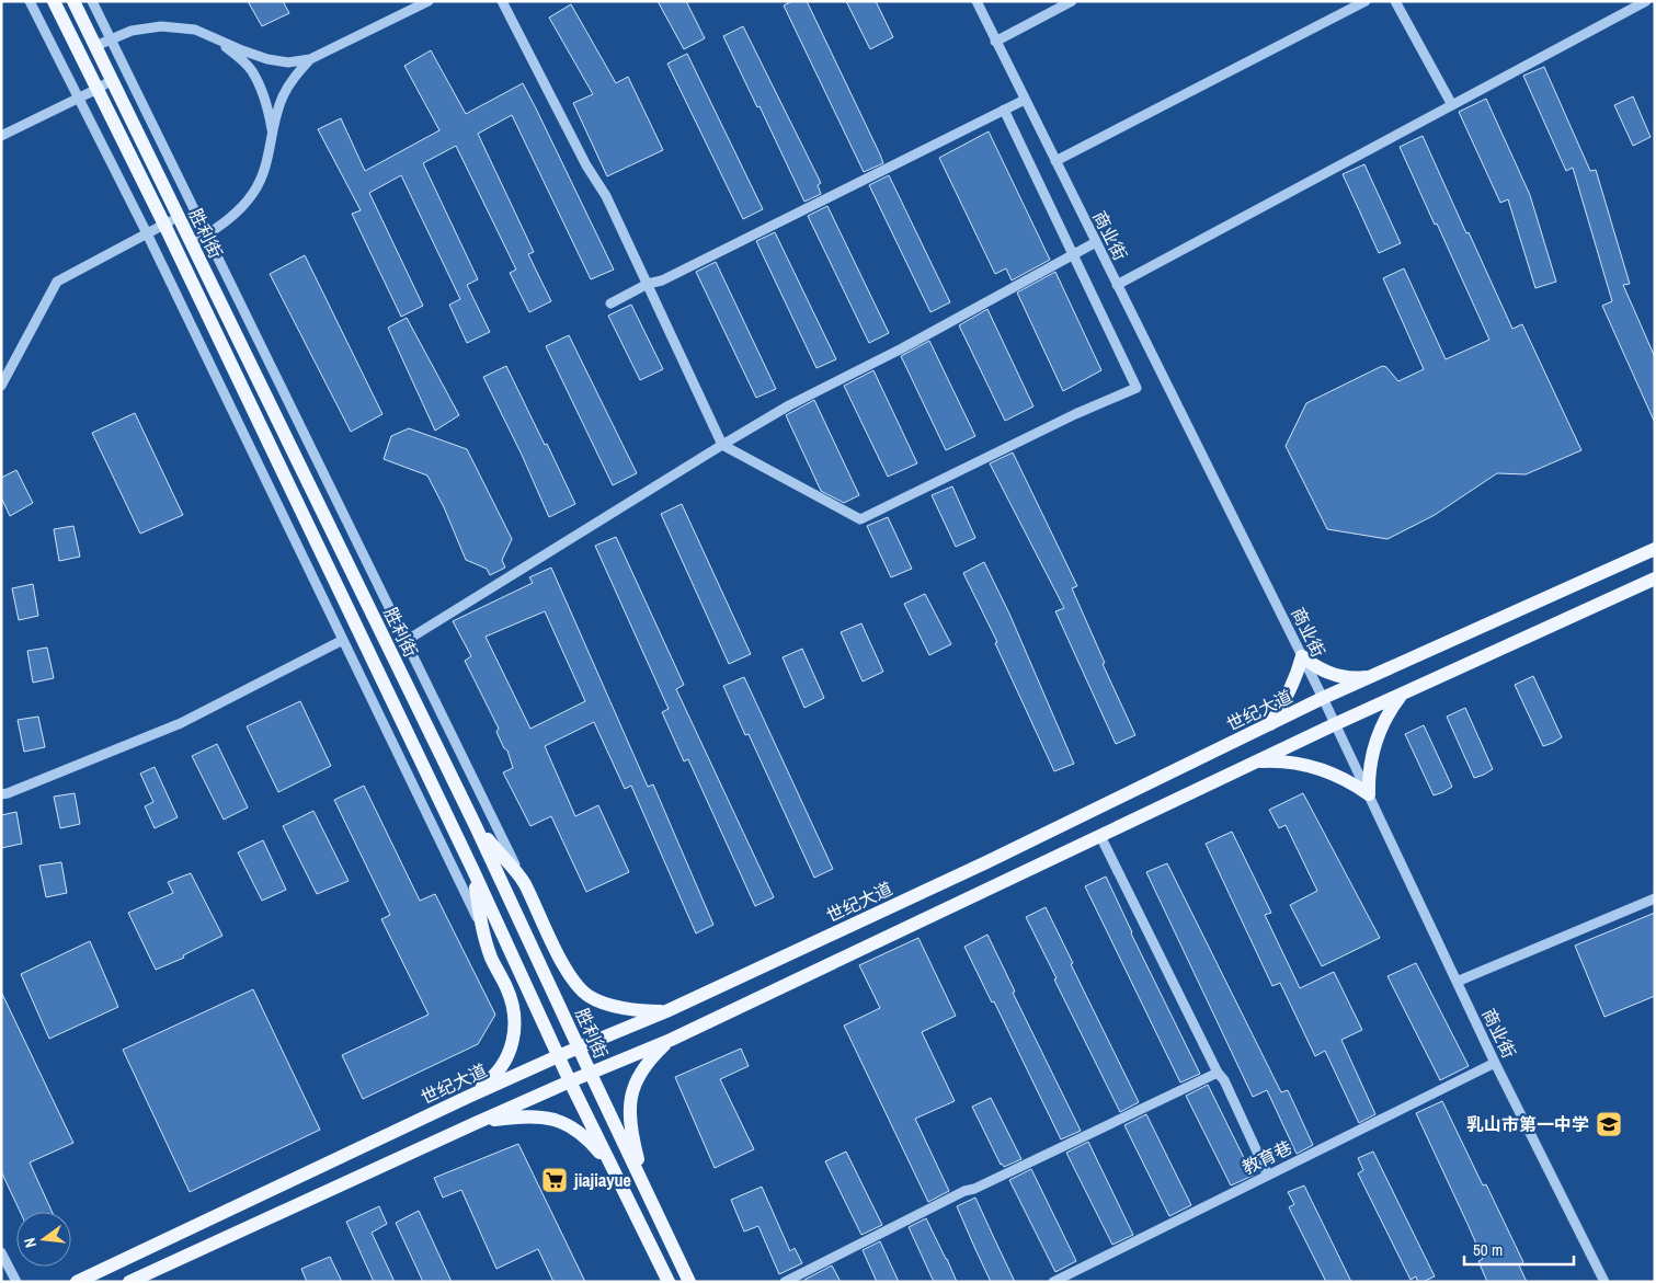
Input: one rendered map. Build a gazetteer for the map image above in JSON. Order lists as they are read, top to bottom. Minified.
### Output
{"streets":{"main road":["胜利街","世纪大道"],"street":["商业街","教育巷"]},"crossings":[["胜利街","世纪大道"],["商业街","世纪大道"],["商业街","教育巷"]],"places":{"school or university":["乳山市第一中学"],"supermarket":["jiajiayue"]},"scale_bar":"50 m","north":"left"}
